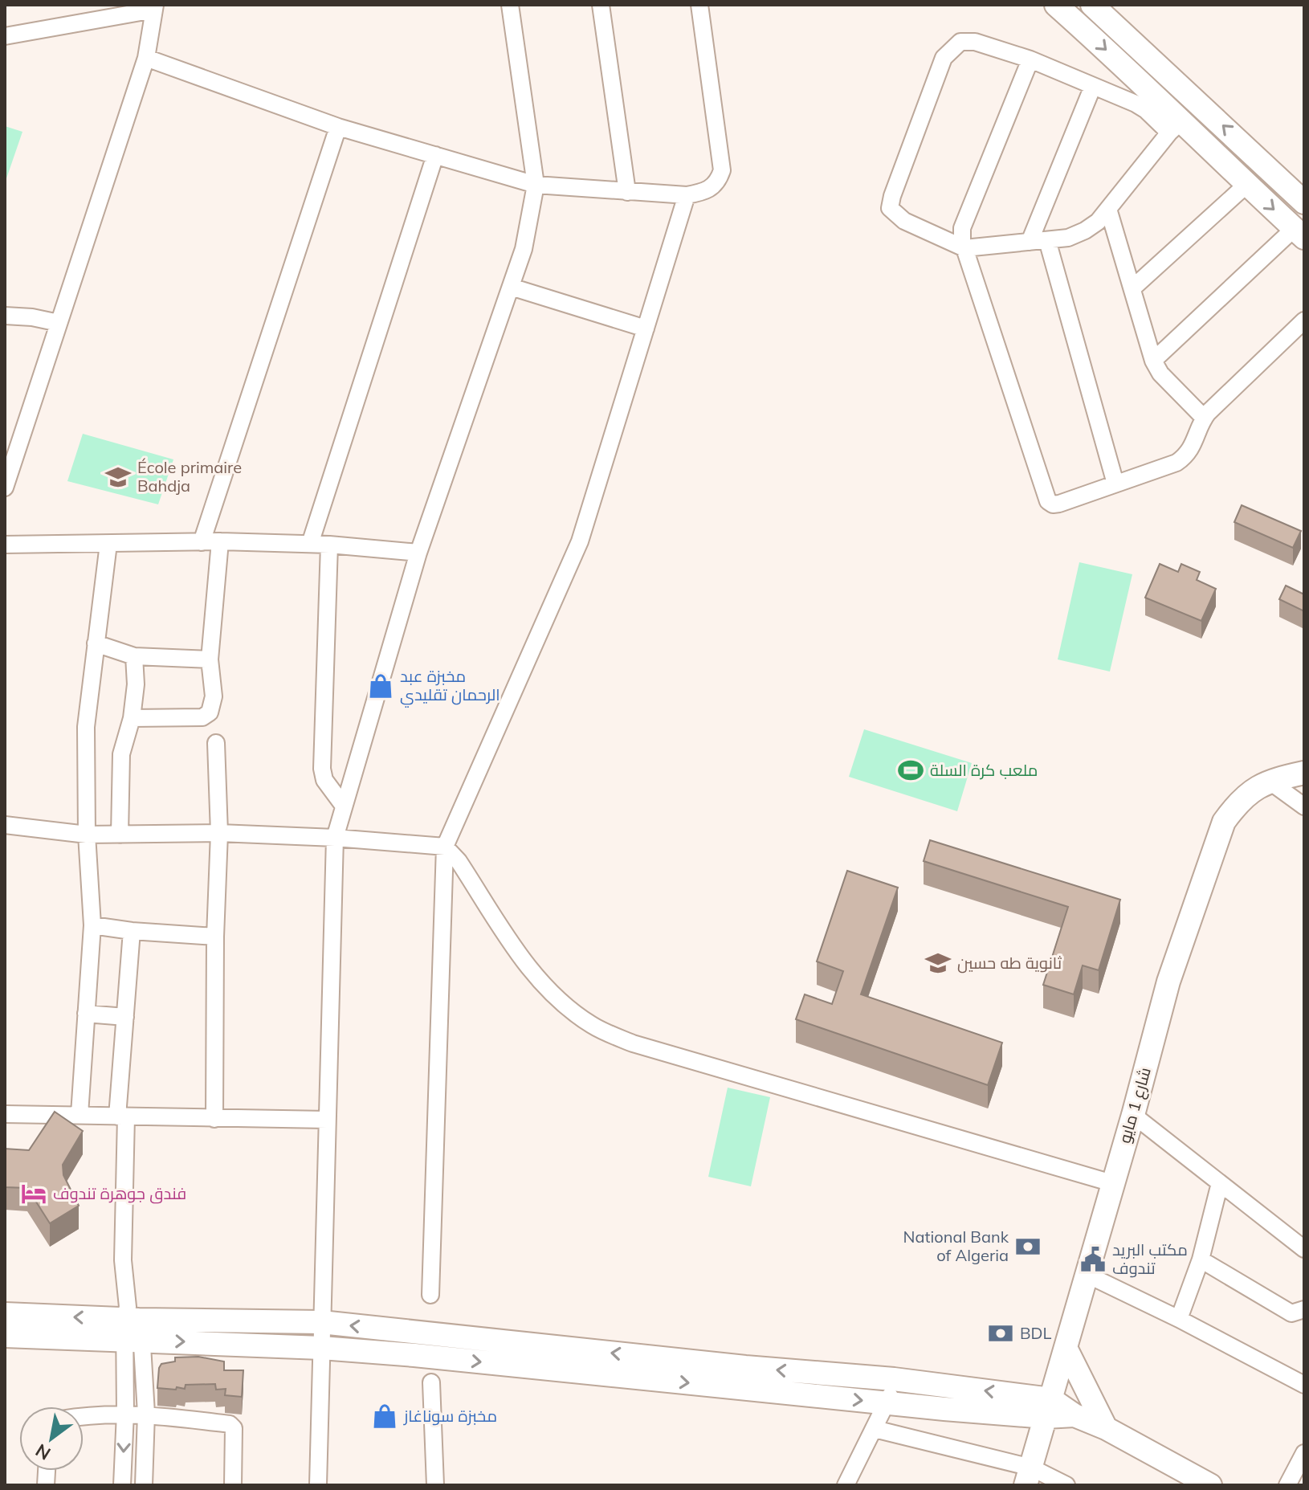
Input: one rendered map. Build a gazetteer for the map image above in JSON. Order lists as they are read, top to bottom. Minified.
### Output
{"streets":{"street":["شارع 1 مايو"]},"places":{"school or university":["École primaire Bahdja","ثانوية طه حسين"],"shop":["مخبزة عبد الرحمان تقليدي","مخبزة سوناغاز"],"sports":["ملعب كرة السلة"],"hotel":["فندق جوهرة تندوف"],"bank":["National Bank of Algeria","BDL"],"public building":["مكتب البريد تندوف"]},"north":"bottom left"}
